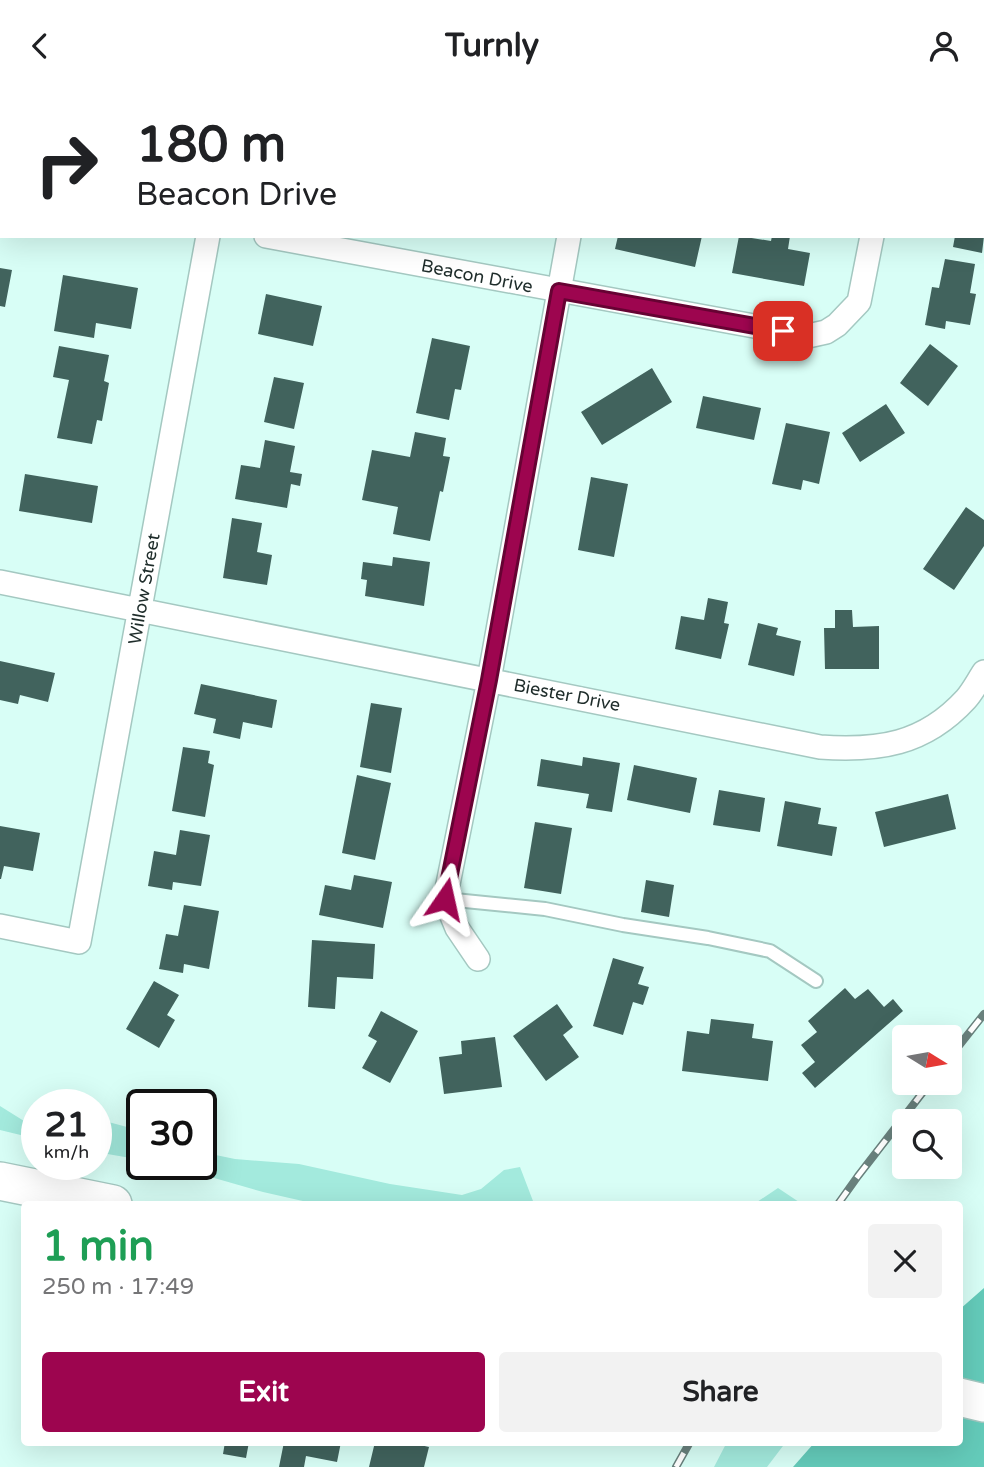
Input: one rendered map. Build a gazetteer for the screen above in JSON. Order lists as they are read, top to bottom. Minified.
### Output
{"streets":{"street":["Beacon Drive","Willow Street","Biester Drive"]},"crossings":[["Willow Street","Biester Drive"]],"north":"right","page":{"header":"Turnly","turn":["180 m","Beacon Drive"],"speed":"21 km/h","limit":"30","heading":["1 min","250 m · 17:49"],"buttons":["Exit","Share"]}}
